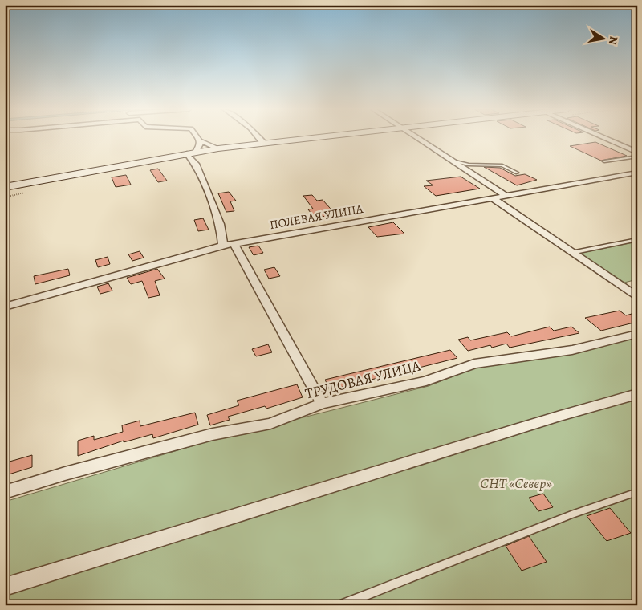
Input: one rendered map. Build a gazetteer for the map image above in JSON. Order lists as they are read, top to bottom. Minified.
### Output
{"streets":{"street":["ПОЛЕВАЯ УЛИЦА","ТРУДОВАЯ УЛИЦА"]},"parks":["СНТ «Север»"],"north":"right"}
